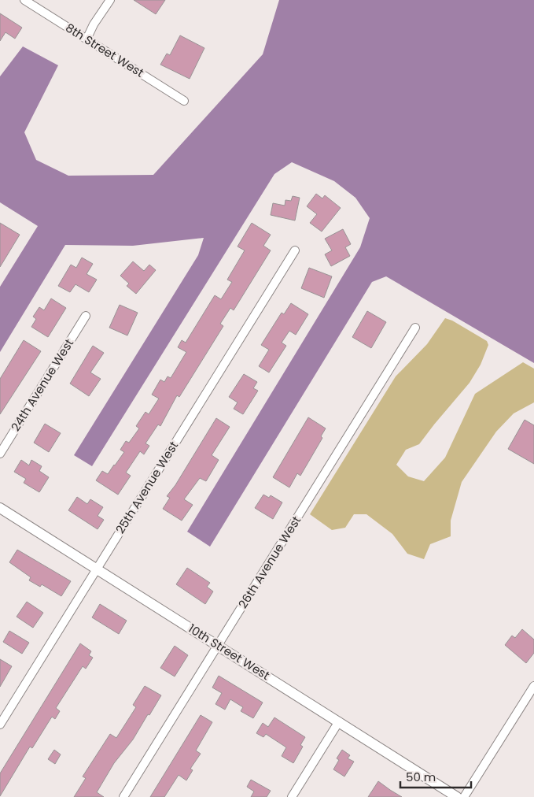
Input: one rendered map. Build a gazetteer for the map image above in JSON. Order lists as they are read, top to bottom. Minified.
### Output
{"streets":{"street":["8th Street West","24th Avenue West","25th Avenue West","26th Avenue West","10th Street West"]},"crossings":[["25th Avenue West","10th Street West"],["26th Avenue West","10th Street West"]],"scale_bar":"50 m"}
